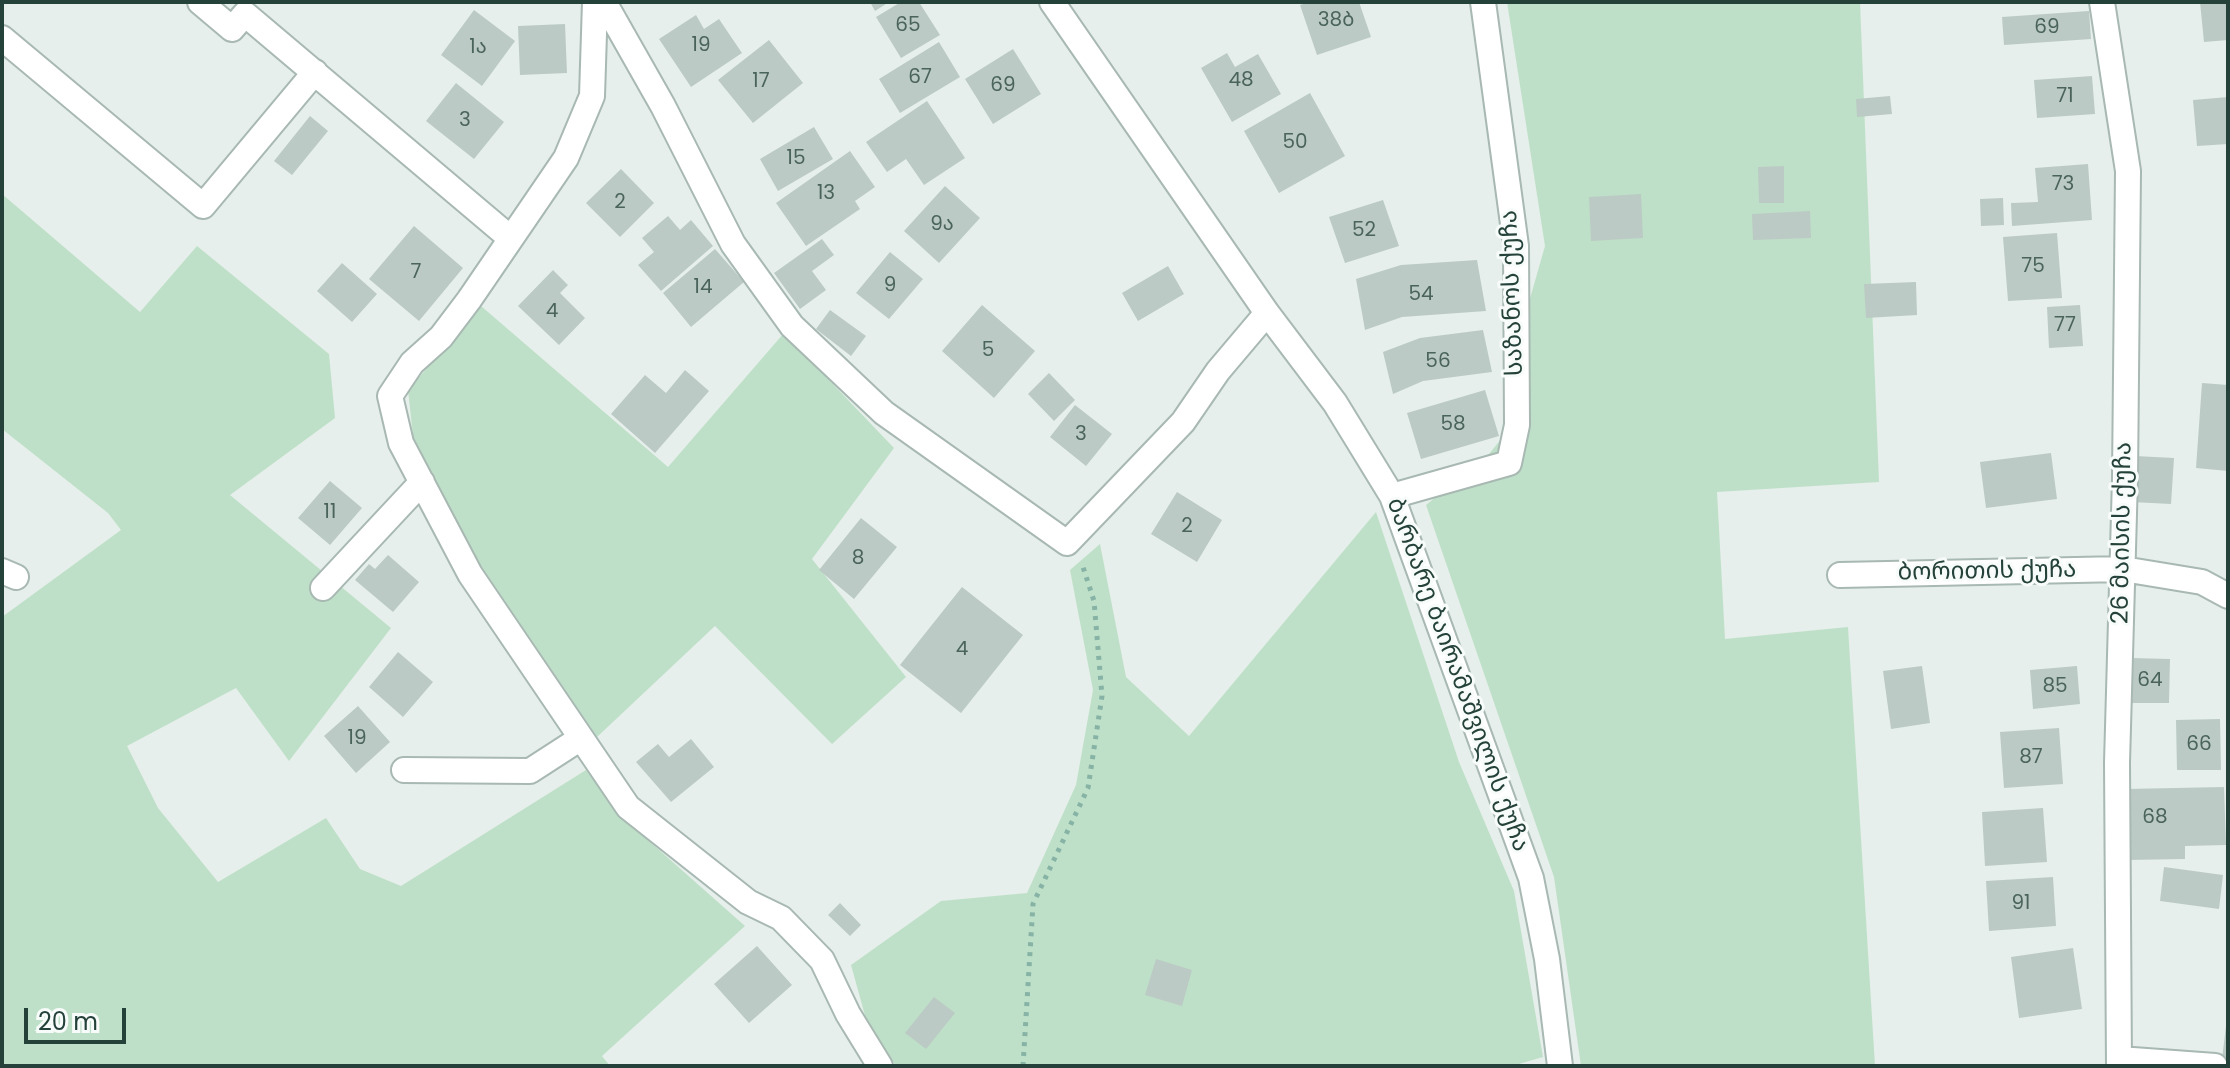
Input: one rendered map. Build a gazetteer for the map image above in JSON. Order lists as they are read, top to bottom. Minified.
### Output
{"streets":{"street":["საზანოს ქუჩა","26 მაისის ქუჩა","ბორითის ქუჩა","ბარბარე ბაირამაშვილის ქუჩა"]},"crossings":[["საზანოს ქუჩა","ბარბარე ბაირამაშვილის ქუჩა"],["26 მაისის ქუჩა","ბორითის ქუჩა"]],"house_numbers":["38ბ","65","69","19","1ა","67","48","17","69","71","3","50","15","73","13","2","9ა","52","75","7","9","14","54","4","77","5","56","58","3","11","2","8","4","64","85","19","66","87","68","91"],"scale_bar":"20 m"}
